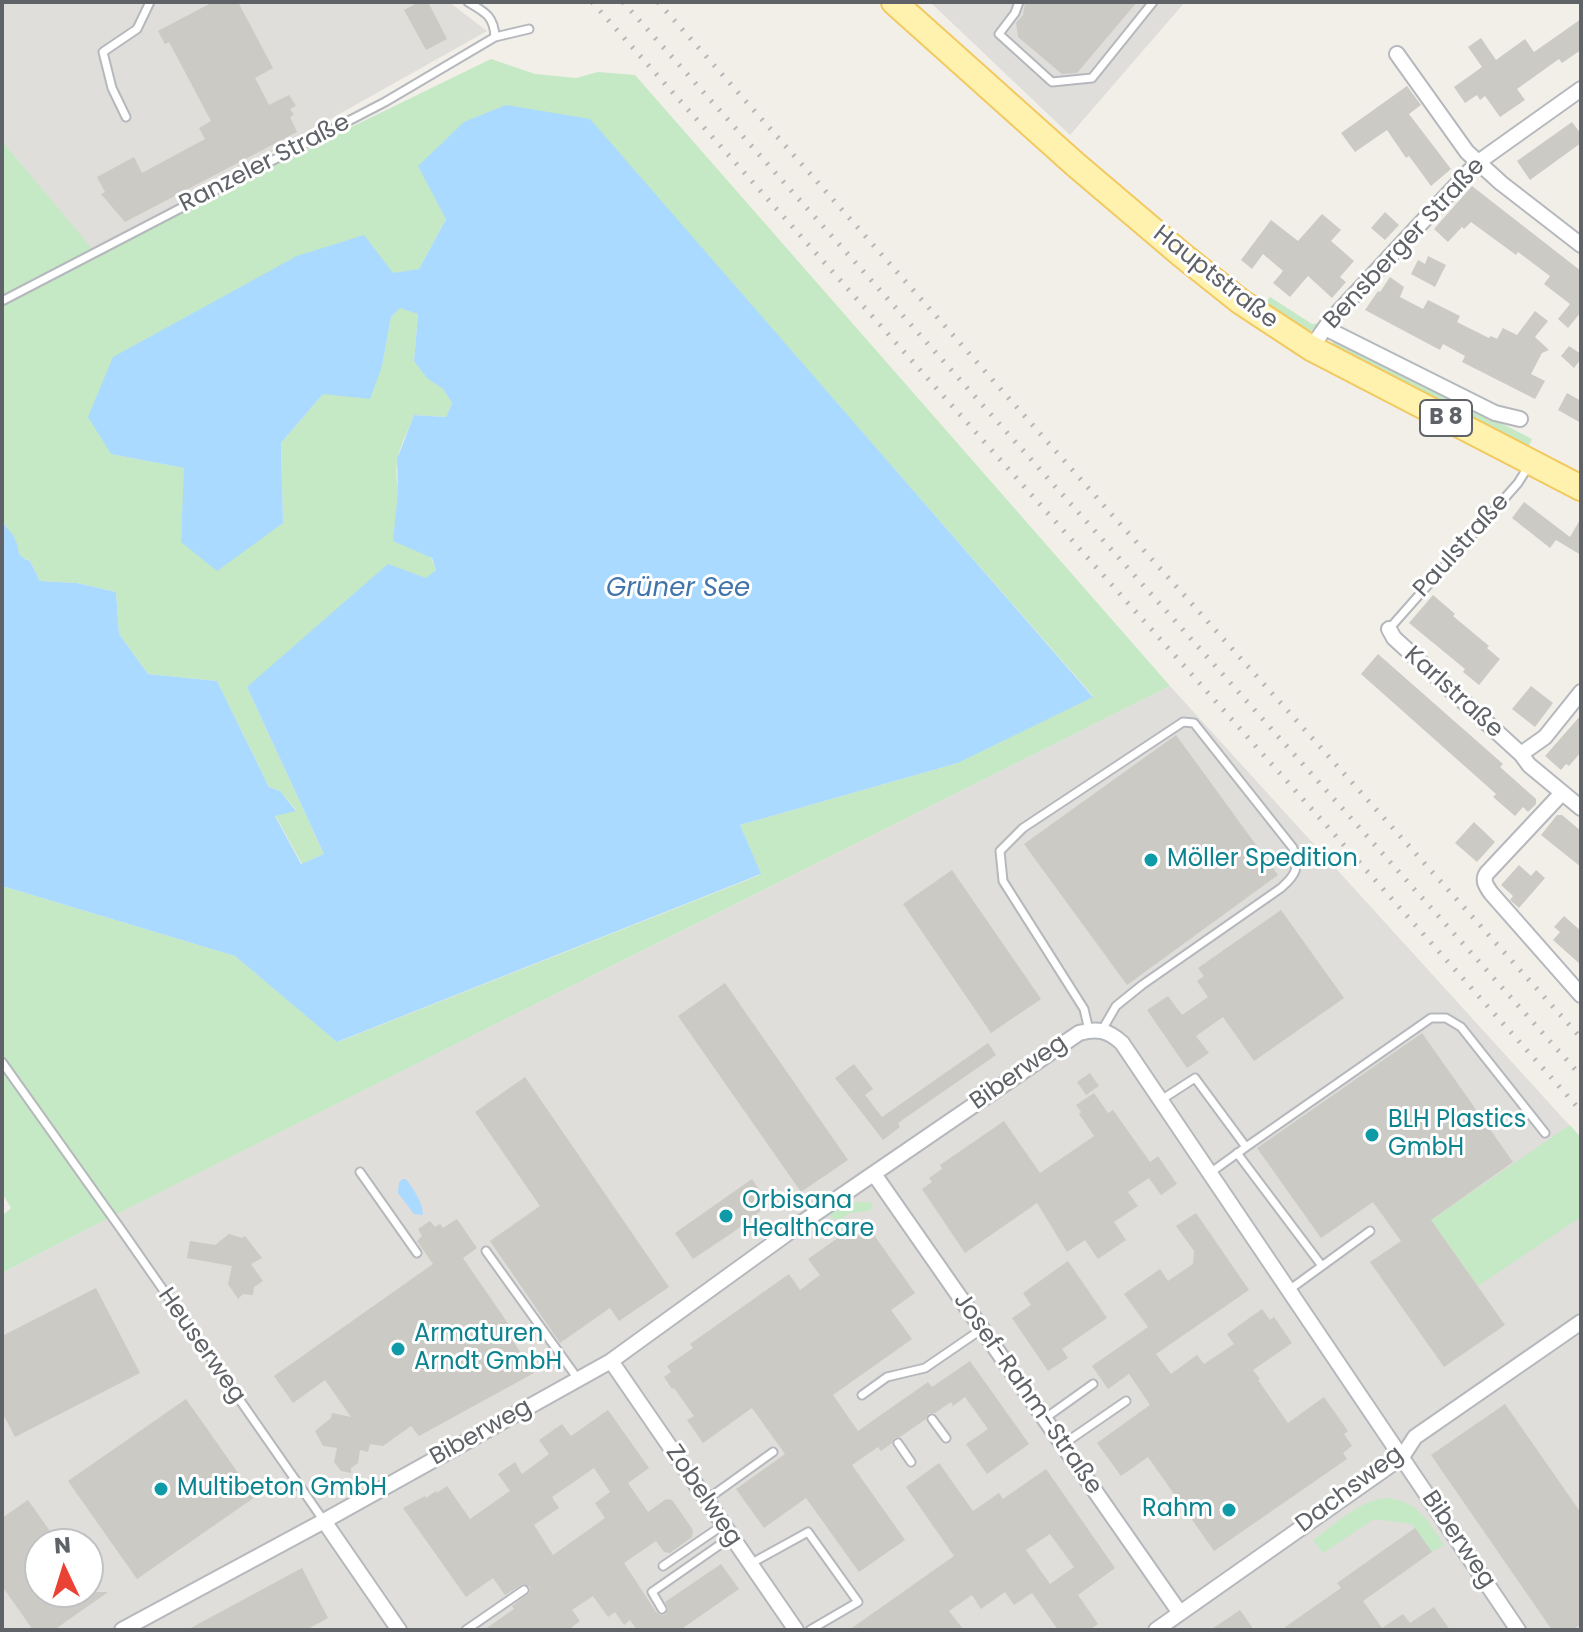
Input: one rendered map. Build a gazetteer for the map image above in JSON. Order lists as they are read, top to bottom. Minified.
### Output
{"streets":{"main road":["Hauptstraße","B 8"],"street":["Bensberger Straße","Karlstraße","Biberweg","Heuserweg","Josef-Rahm-Straße","Dachsweg","Zobelweg"],"lane":["Ranzeler Straße","Paulstraße"]},"crossings":[["Bensberger Straße","Hauptstraße"],["Hauptstraße","Paulstraße"],["Paulstraße","Karlstraße"],["Biberweg","Heuserweg"],["Biberweg","Josef-Rahm-Straße"],["Biberweg","Dachsweg"],["Biberweg","Zobelweg"],["Josef-Rahm-Straße","Dachsweg"]],"water":["Grüner See"],"places":["Möller Spedition","BLH Plastics GmbH","Orbisana Healthcare","Armaturen Arndt GmbH","Multibeton GmbH","Rahm"],"north":"top"}
